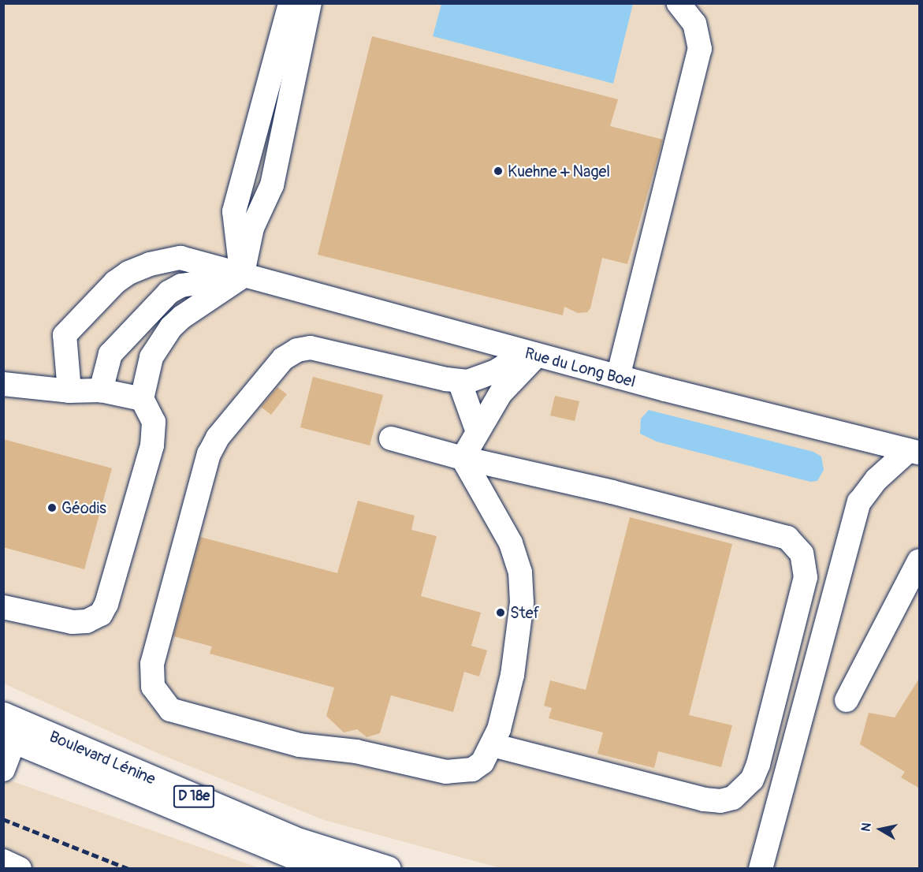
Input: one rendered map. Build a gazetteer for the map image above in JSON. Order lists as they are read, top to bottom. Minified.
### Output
{"streets":{"main road":["Boulevard Lénine","D 18e"],"street":["Rue du Long Boel"]},"places":["Kuehne + Nagel","Géodis","Stef"],"north":"left"}
